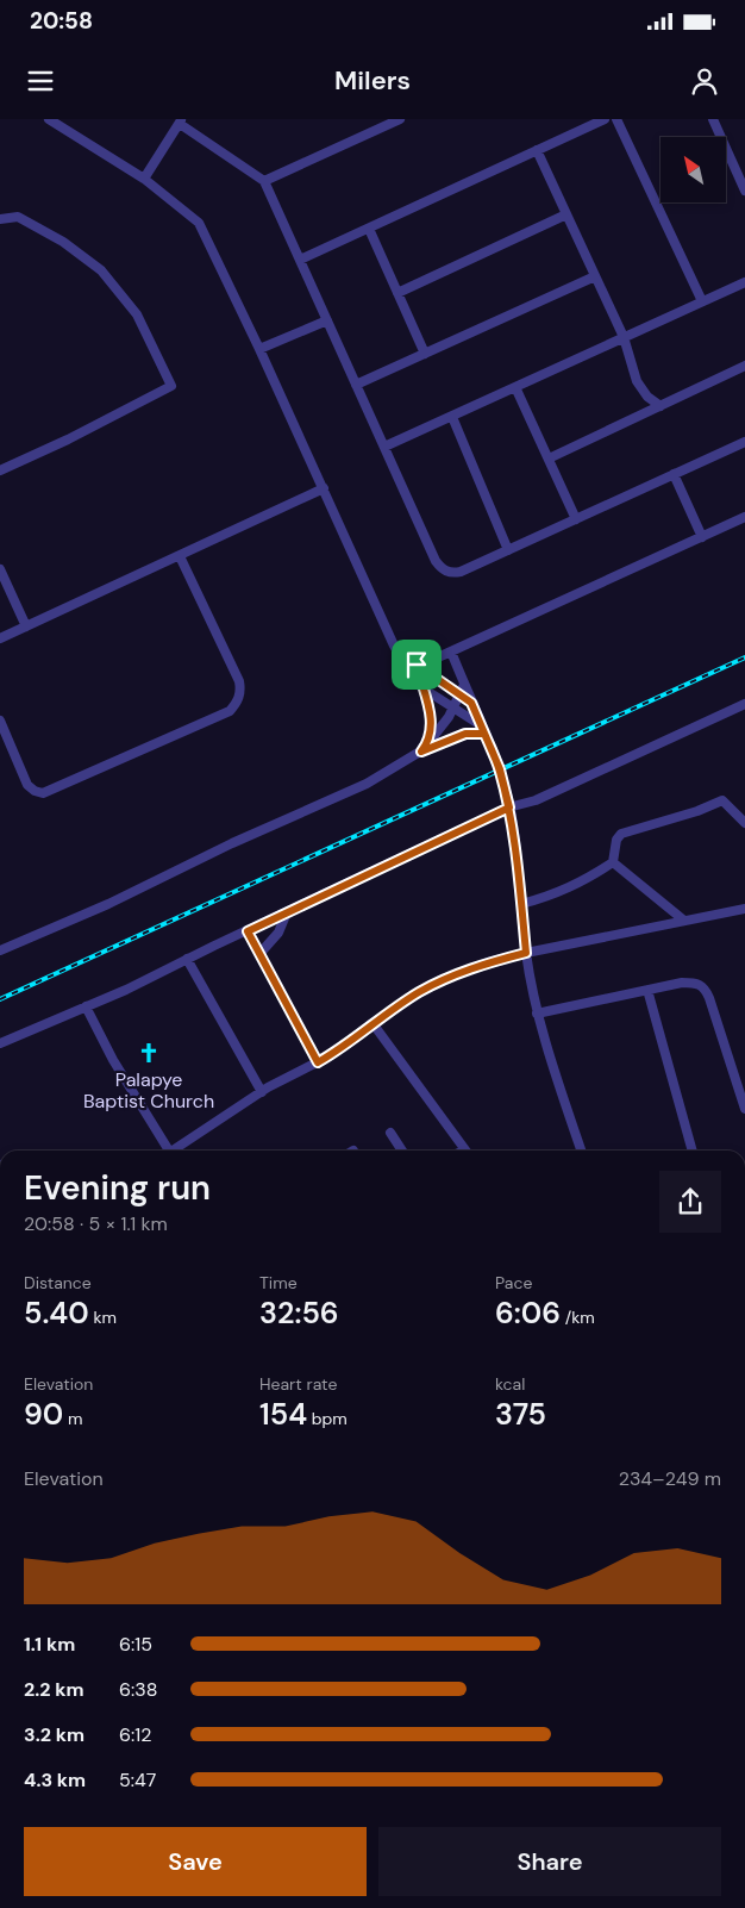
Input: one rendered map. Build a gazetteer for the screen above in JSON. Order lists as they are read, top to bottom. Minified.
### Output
{"places":{"church":["Palapye Baptist Church"]},"north":"top left","page":{"status":"20:58","header":"Milers","heading":["Evening run","20:58 · 5 × 1.1 km"],"stats":[["Distance","5.40 km"],["Time","32:56"],["Pace","6:06 /km"],["Elevation","90 m"],["Heart rate","154 bpm"],["kcal","375"]],"chart":["Elevation","234–249 m"],"list":[{"name":"1.1 km","note":"6:15"},{"name":"2.2 km","note":"6:38"},{"name":"3.2 km","note":"6:12"},{"name":"4.3 km","note":"5:47"}],"buttons":["Save","Share"]}}
